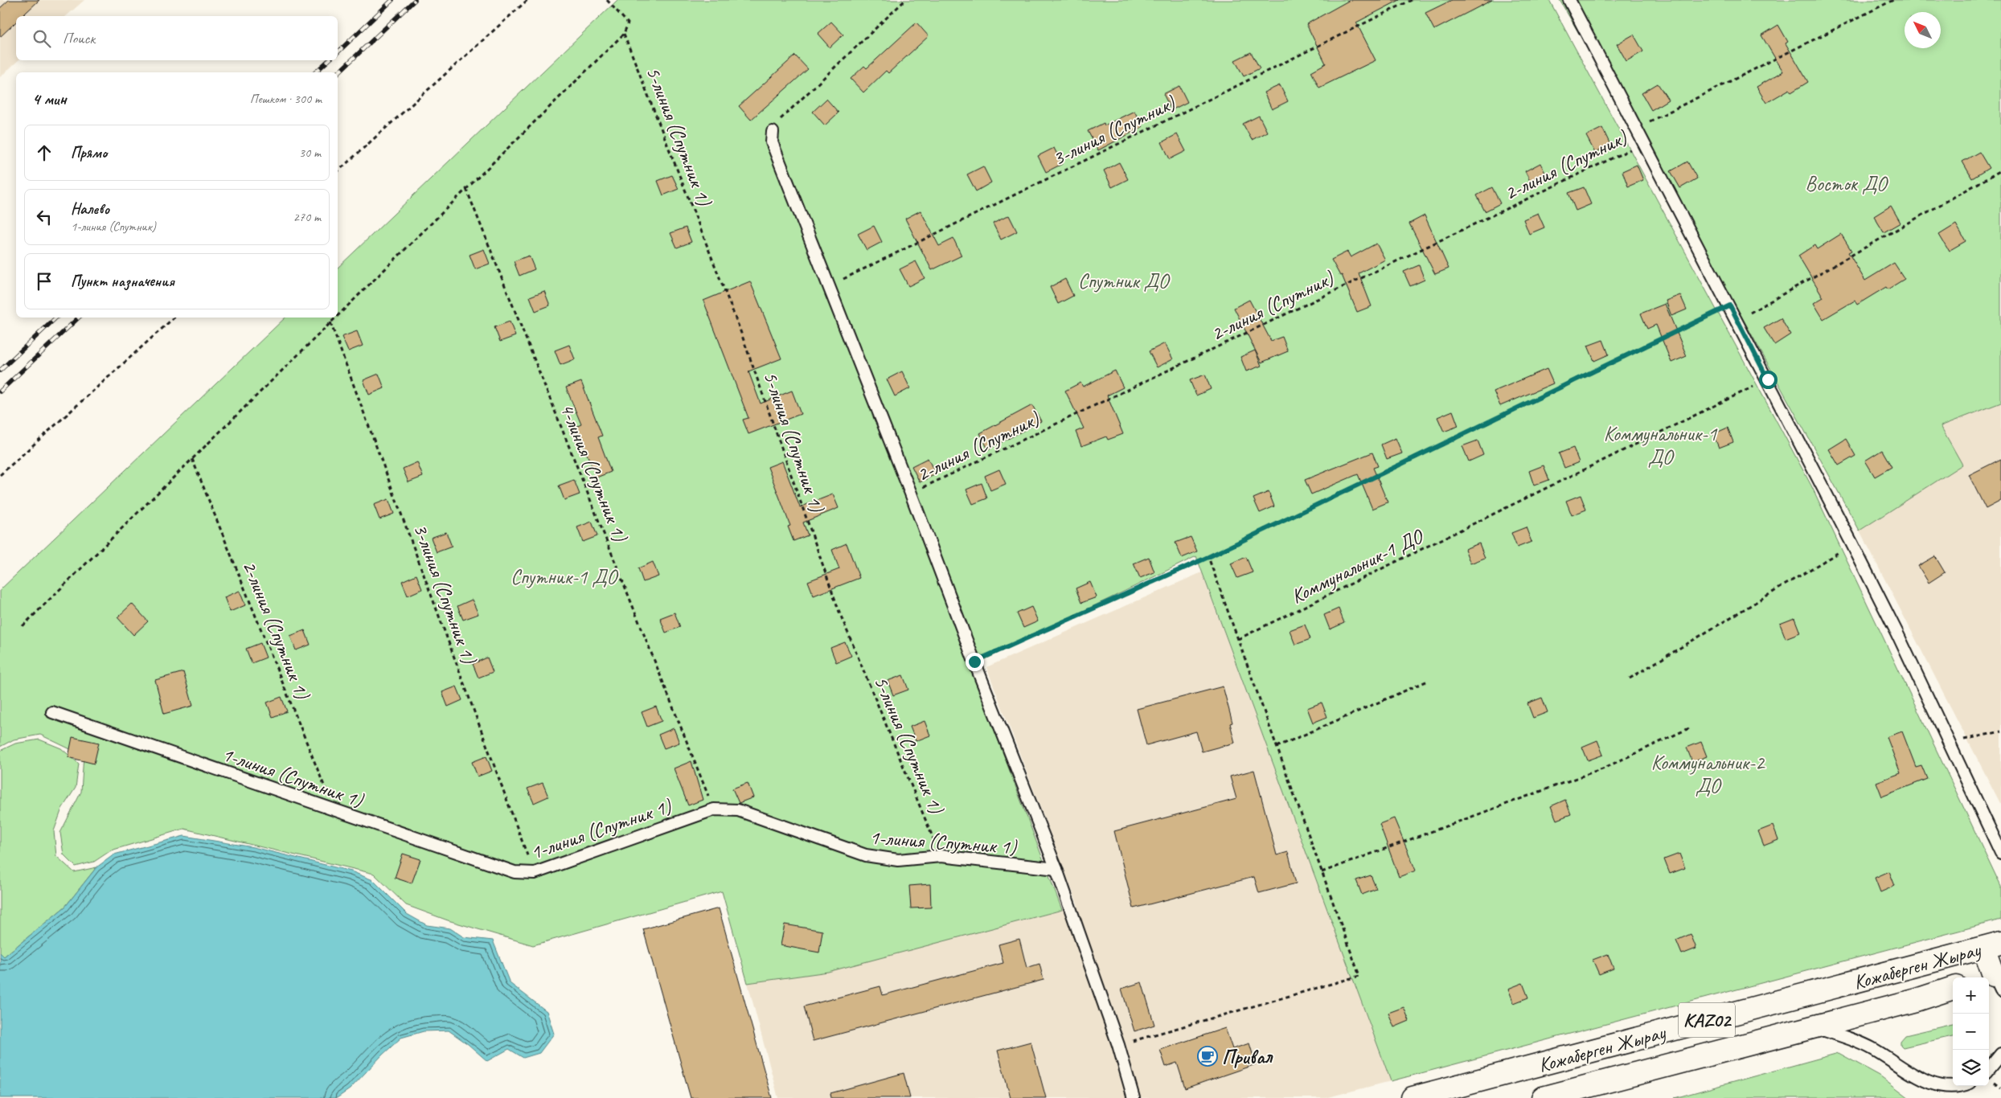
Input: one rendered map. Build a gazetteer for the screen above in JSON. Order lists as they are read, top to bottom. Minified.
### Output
{"streets":{"highway":["Кожаберген Жырау","KAZ02"],"lane":["1-линия (Спутник 1)"],"path":["3-линия (Спутник)","5-линия (Спутник 1)","2-линия (Спутник)","4-линия (Спутник 1)","Коммунальник-1 ДО","3-линия (Спутник 1)","2-линия (Спутник 1)"]},"crossings":[["5-линия (Спутник 1)","1-линия (Спутник 1)"],["4-линия (Спутник 1)","1-линия (Спутник 1)"],["3-линия (Спутник 1)","1-линия (Спутник 1)"],["2-линия (Спутник 1)","1-линия (Спутник 1)"]],"parks":["Восток ДО","Спутник ДО","Коммунальник-1 ДО","Спутник-1 ДО","Коммунальник-2 ДО"],"places":{"cafe":["Привал"]},"north":"top left","page":{"search":"Поиск","heading":["4 мин","Пешком · 300 m"],"list":[["Прямо","30 m"],["Налево","1-линия (Спутник)","270 m"],"Пункт назначения"],"map_buttons":["+","−"]}}
